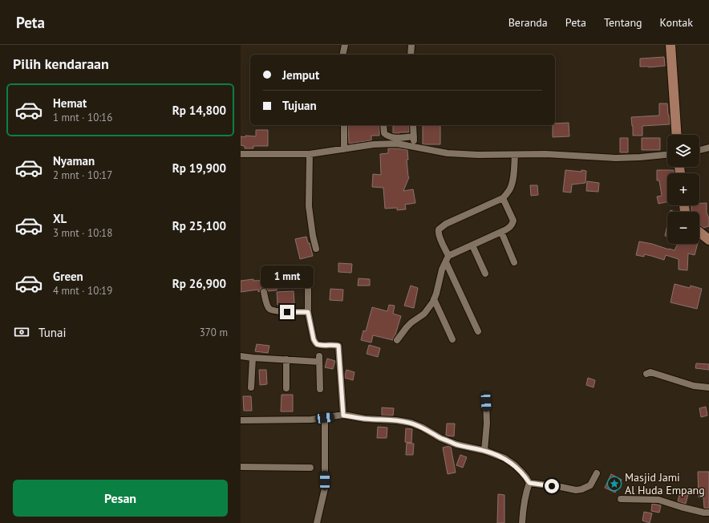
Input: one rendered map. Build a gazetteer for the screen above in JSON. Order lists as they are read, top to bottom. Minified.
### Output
{"places":{"place":["Masjid Jami Al Huda Empang"]},"page":{"header":"Peta","nav":["Beranda","Peta","Tentang","Kontak"],"heading":"Pilih kendaraan","banner":["Jemput","Tujuan"],"list":[{"name":"Hemat","note":"1 mnt · 10:16","value":"Rp 14,800"},{"name":"Nyaman","note":"2 mnt · 10:17","value":"Rp 19,900"},{"name":"XL","note":"3 mnt · 10:18","value":"Rp 25,100"},{"name":"Green","note":"4 mnt · 10:19","value":"Rp 26,900"}],"map_buttons":["+","−"],"bubble":"1 mnt","pay":["Tunai","370 m"],"buttons":"Pesan"}}
